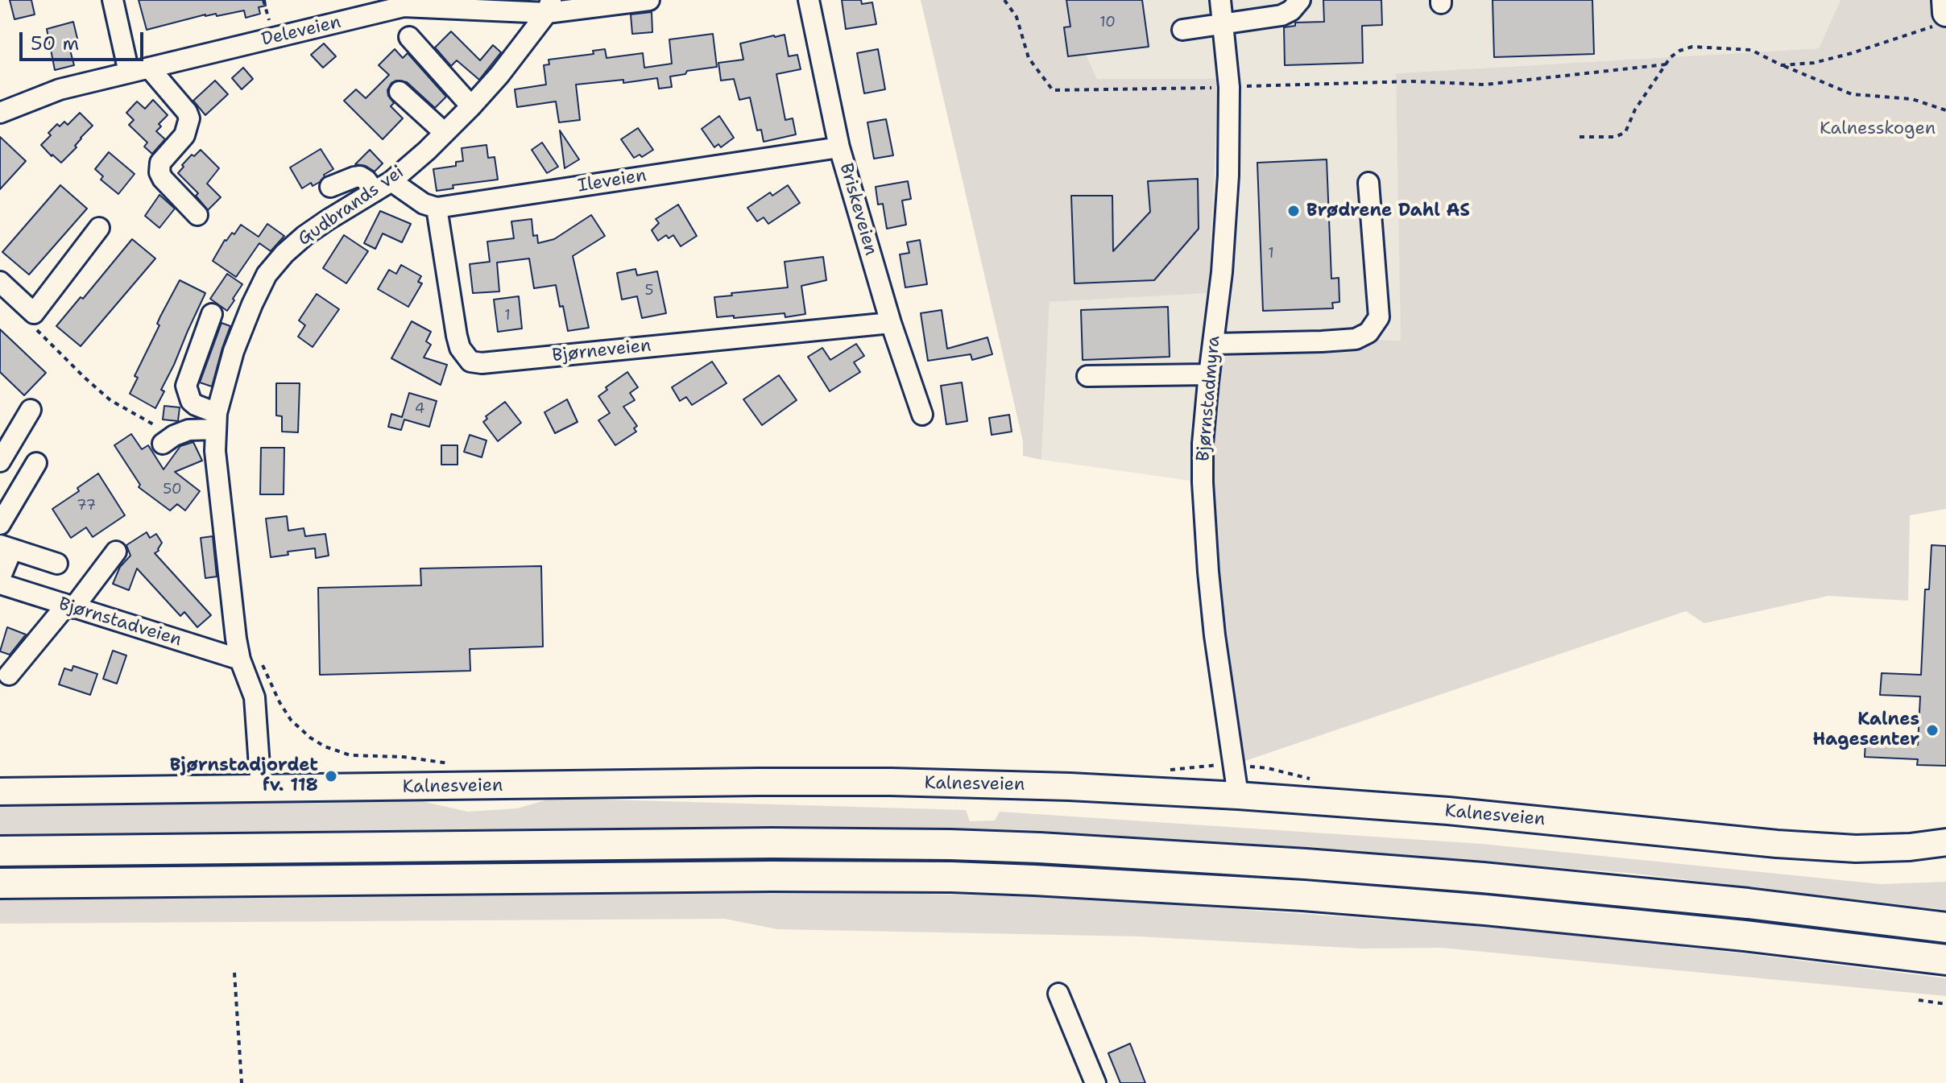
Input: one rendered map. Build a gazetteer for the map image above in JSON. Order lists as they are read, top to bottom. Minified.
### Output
{"streets":{"main road":["Kalnesveien"],"street":["Deleveien","Ileveien","Gudbrands vei","Briskeveien","Bjørneveien","Bjørnstadmyra","Bjørnstadveien"]},"crossings":[["Deleveien","Gudbrands vei"],["Ileveien","Briskeveien"],["Ileveien","Bjørneveien"],["Gudbrands vei","Bjørnstadveien"],["Gudbrands vei","Kalnesveien"],["Briskeveien","Bjørneveien"],["Bjørnstadmyra","Kalnesveien"]],"parks":["Kalnesskogen"],"places":["Brødrene Dahl AS","Kalnes Hagesenter","Bjørnstadjordet fv. 118"],"house_numbers":["10","1","5","1","4","50","77"],"scale_bar":"50 m"}
